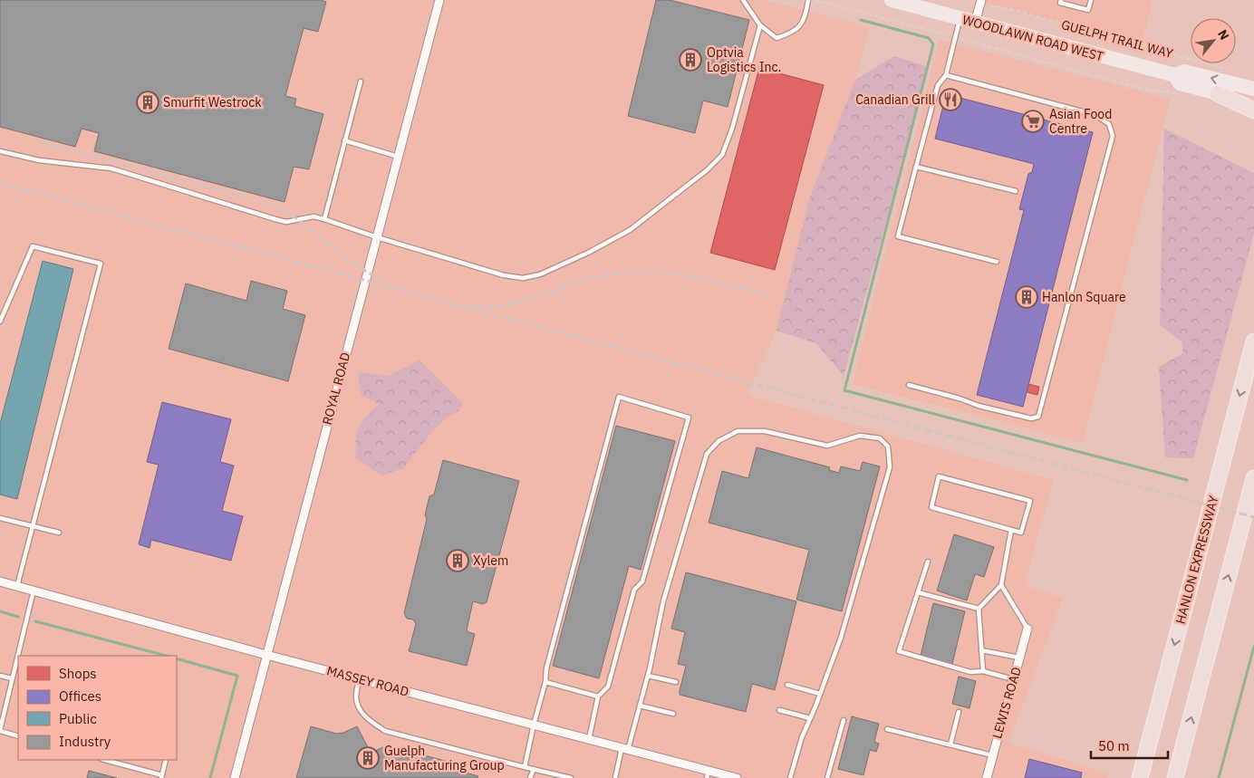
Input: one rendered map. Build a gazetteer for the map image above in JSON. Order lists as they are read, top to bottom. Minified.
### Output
{"streets":{"highway":["HANLON EXPRESSWAY"],"main road":["WOODLAWN ROAD WEST"],"street":["ROYAL ROAD","MASSEY ROAD","LEWIS ROAD"],"path":["GUELPH TRAIL WAY"]},"crossings":[["ROYAL ROAD","MASSEY ROAD"]],"places":{"building":["Optvia Logistics Inc.","Smurfit Westrock","Hanlon Square","Xylem","Guelph Manufacturing Group"],"restaurant":["Canadian Grill"],"supermarket":["Asian Food Centre"]},"legend":["Shops","Offices","Public","Industry"],"scale_bar":"50 m","north":"top right"}
